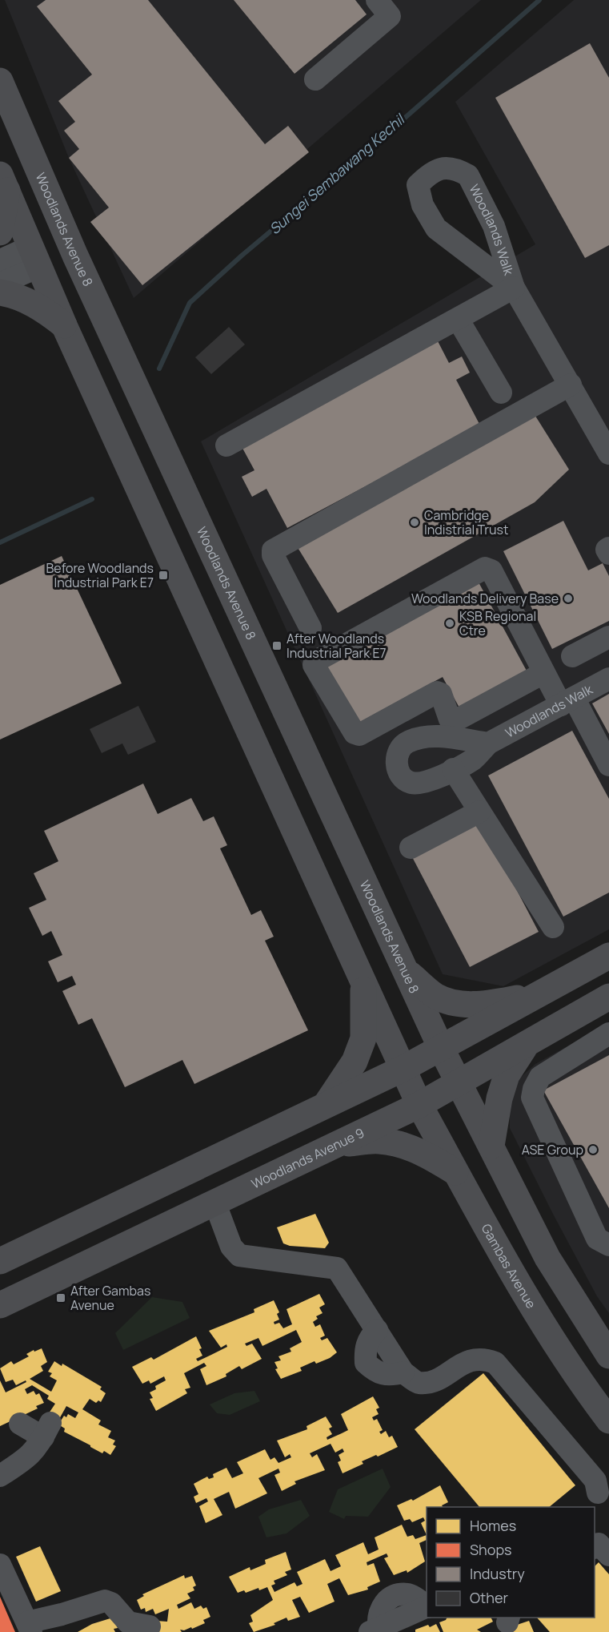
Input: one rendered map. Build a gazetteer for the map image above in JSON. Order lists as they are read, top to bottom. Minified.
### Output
{"streets":{"main road":["Woodlands Avenue 8","Woodlands Avenue 9","Gambas Avenue"],"street":["Woodlands Walk"]},"crossings":[["Woodlands Avenue 8","Woodlands Avenue 9"],["Woodlands Avenue 9","Gambas Avenue"]],"water":["Sungei Sembawang Kechil"],"places":{"other":["Cambridge Indistrial Trust","Woodlands Delivery Base","KSB Regional Ctre","ASE Group"],"transit":["Before Woodlands Industrial Park E7","After Woodlands Industrial Park E7","After Gambas Avenue"]},"legend":["Homes","Shops","Industry","Other"]}
